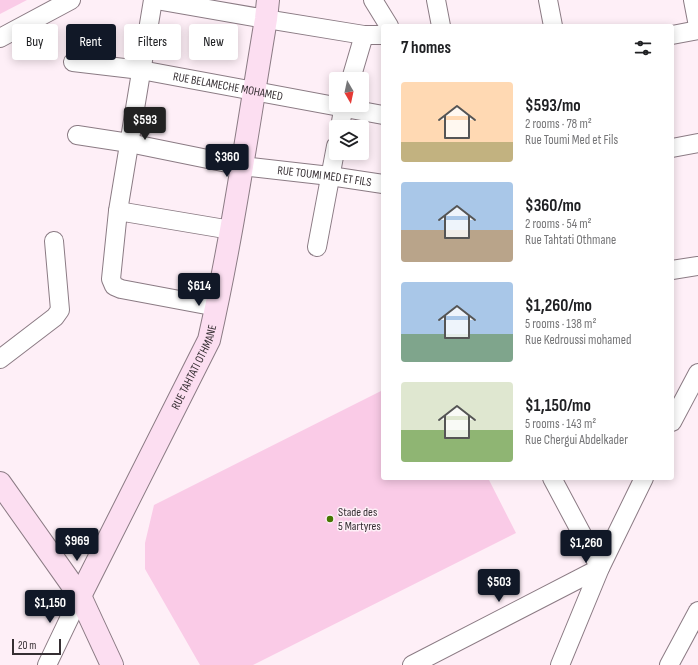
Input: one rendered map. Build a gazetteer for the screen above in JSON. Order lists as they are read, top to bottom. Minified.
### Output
{"streets":{"main road":["RUE TAHTATI OTHMANE"],"street":["RUE BELAMECHE MOHAMED","RUE TOUMI MED ET FILS"]},"crossings":[["RUE BELAMECHE MOHAMED","RUE TAHTATI OTHMANE"],["RUE TOUMI MED ET FILS","RUE TAHTATI OTHMANE"]],"places":["Stade des 5 Martyres"],"scale_bar":"20 m","north":"bottom","page":{"chip":["Buy","Rent","Filters","New"],"heading":"7 homes","list":[{"name":"$593/mo","note":"2 rooms · 78 m² · Rue Toumi Med et Fils"},{"name":"$360/mo","note":"2 rooms · 54 m² · Rue Tahtati Othmane"},{"name":"$1,260/mo","note":"5 rooms · 138 m² · Rue Kedroussi mohamed"},{"name":"$1,150/mo","note":"5 rooms · 143 m² · Rue Chergui Abdelkader"}],"price":["$593","$360","$614","$969","$1,260","$503","$1,150"],"scale":"20 m"}}
